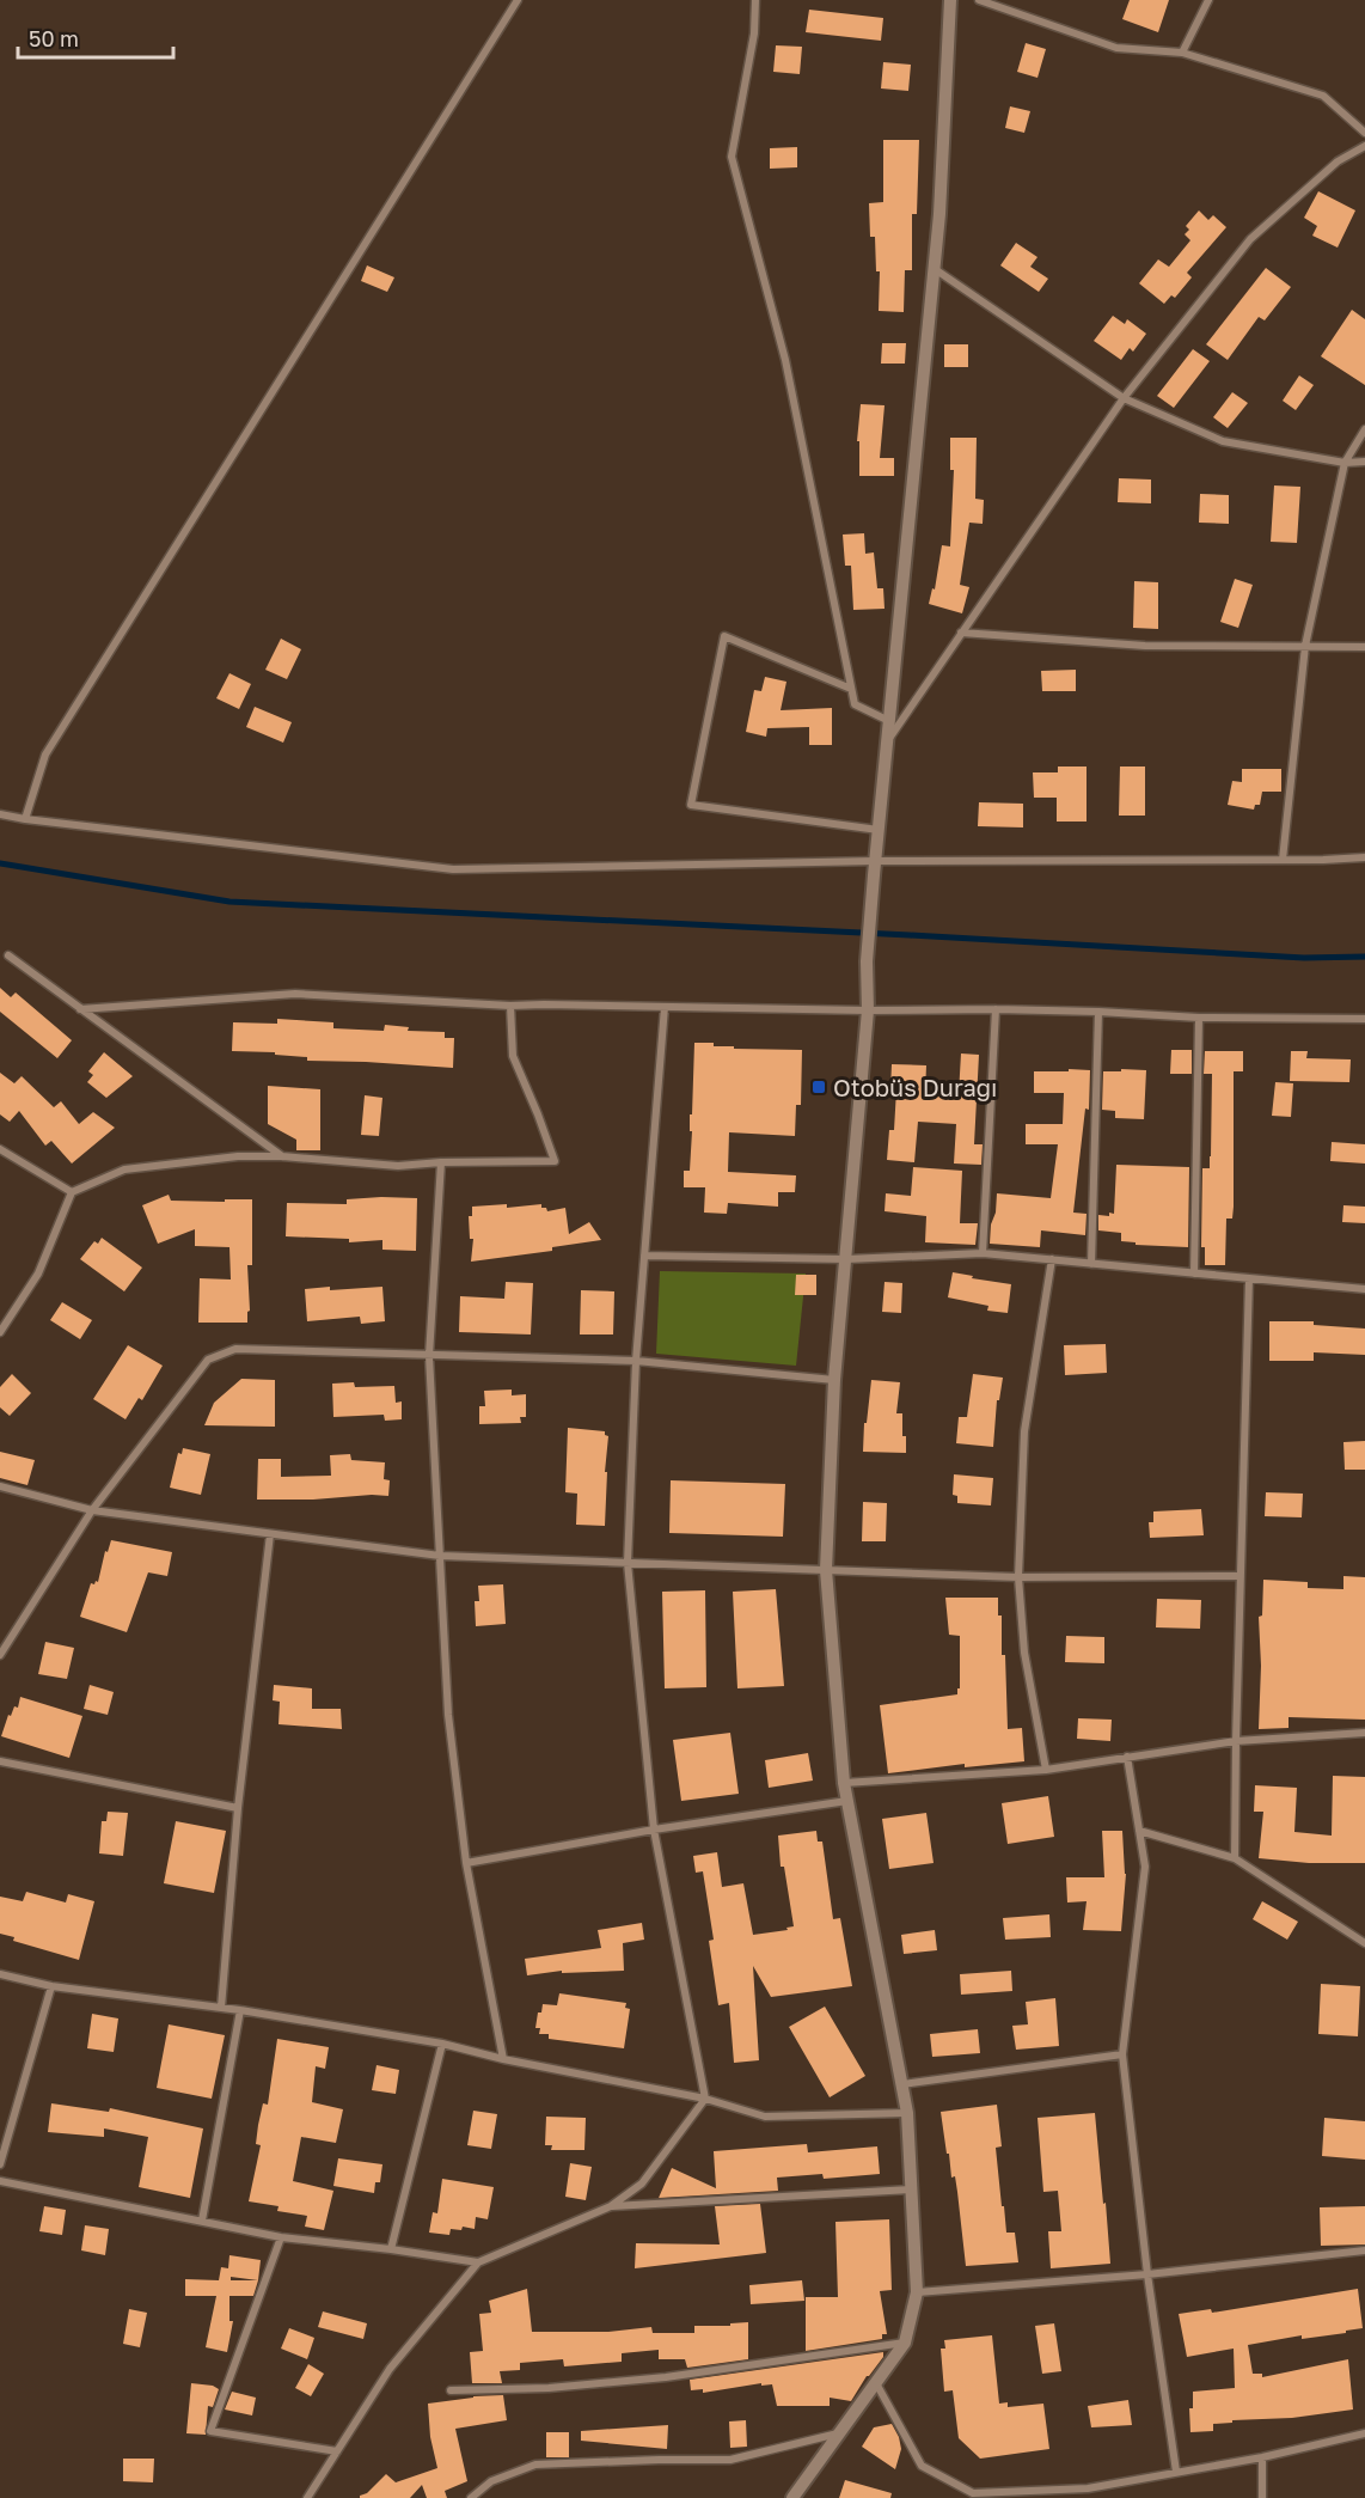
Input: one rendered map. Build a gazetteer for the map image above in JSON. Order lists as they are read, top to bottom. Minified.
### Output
{"places":{"transit":["Otobüs Durağı"]},"scale_bar":"50 m"}
